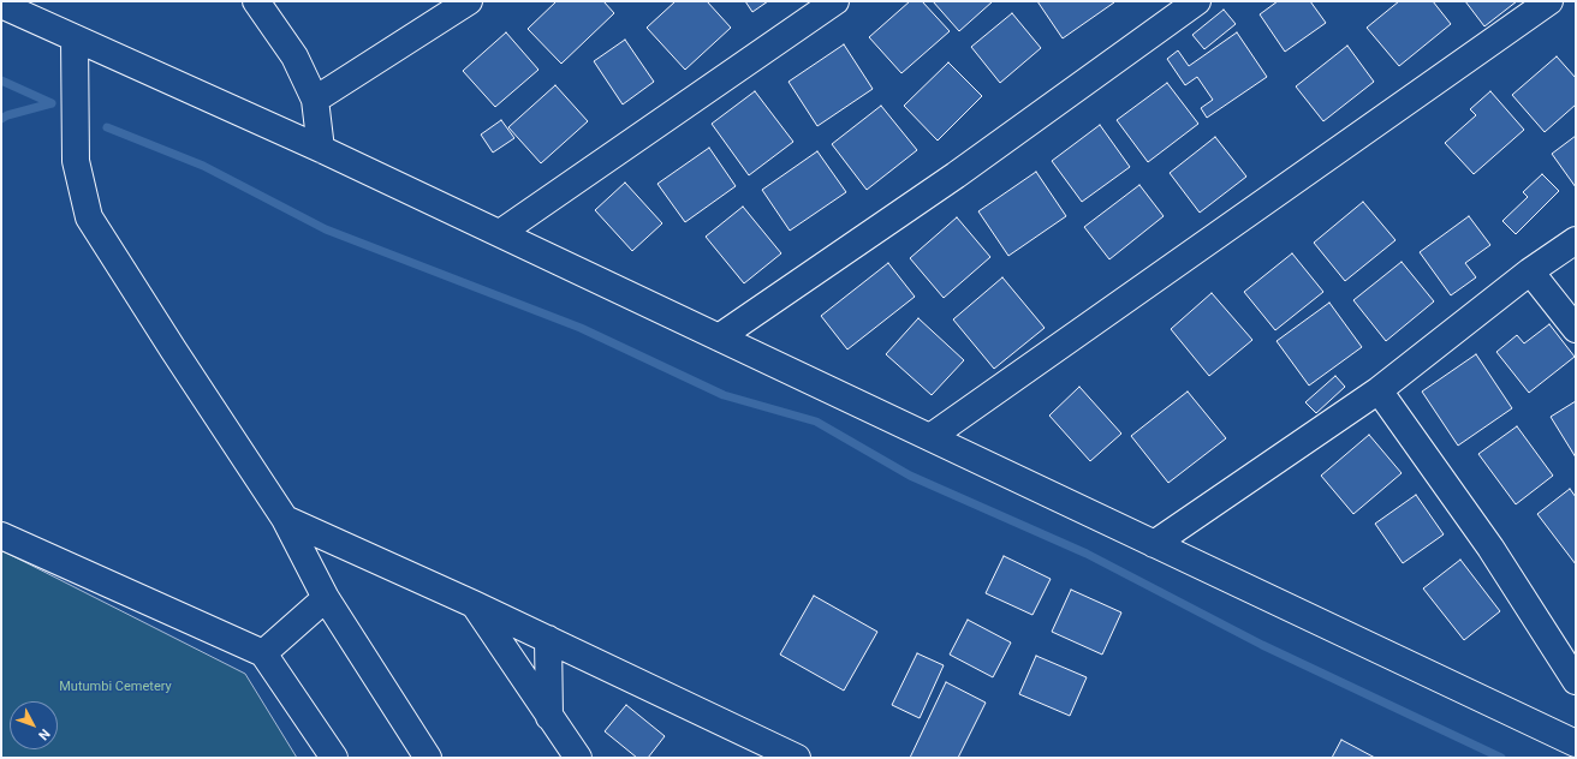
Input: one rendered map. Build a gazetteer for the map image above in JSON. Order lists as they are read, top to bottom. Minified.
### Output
{"parks":["Mutumbi Cemetery"],"north":"bottom right"}
